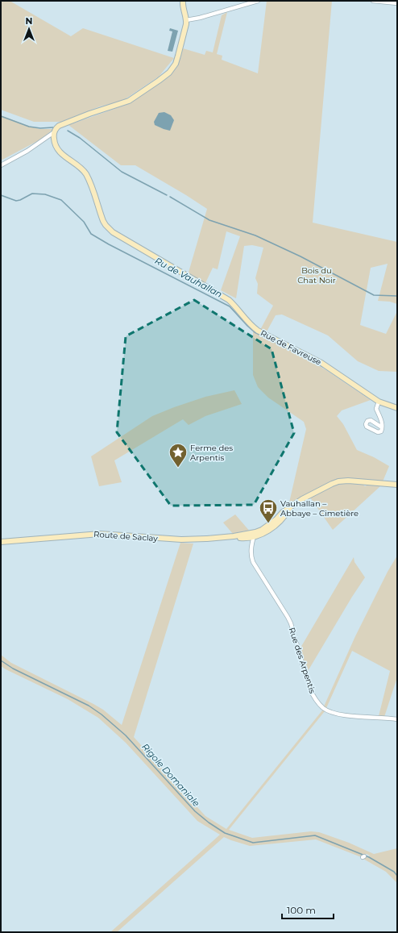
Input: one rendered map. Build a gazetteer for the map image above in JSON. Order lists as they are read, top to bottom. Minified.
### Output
{"streets":{"street":["Rue de Favreuse","Route de Saclay","Rue des Arpentis"]},"crossings":[["Route de Saclay","Rue des Arpentis"]],"water":["Ru de Vauhallan","Rigole Domaniale"],"parks":["Bois du Chat Noir"],"places":{"place":["Ferme des Arpentis"],"bus stop":["Vauhallan – Abbaye – Cimetière"]},"scale_bar":"100 m","north":"top"}
